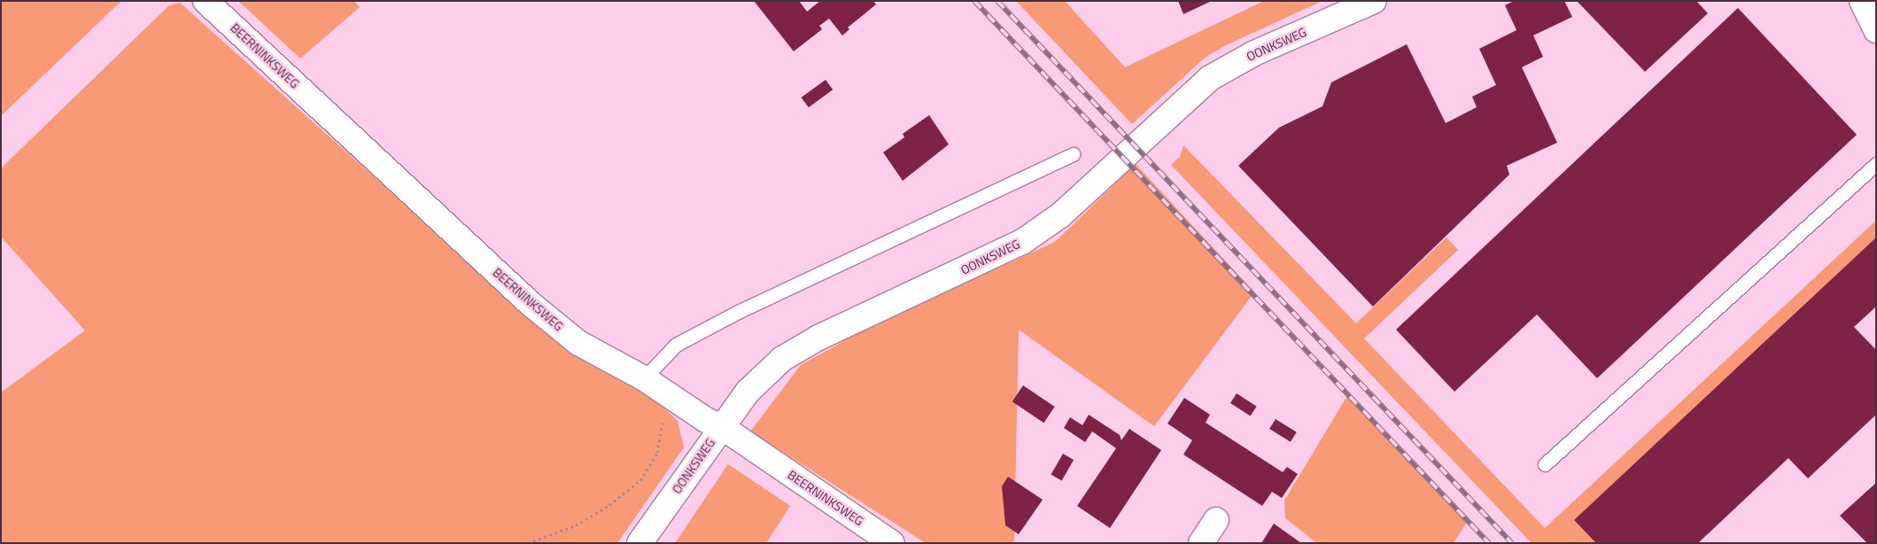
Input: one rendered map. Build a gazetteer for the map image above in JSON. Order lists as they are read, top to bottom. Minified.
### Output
{"streets":{"street":["OONKSWEG","BEERNINKSWEG"]},"crossings":[["OONKSWEG","BEERNINKSWEG"]]}
